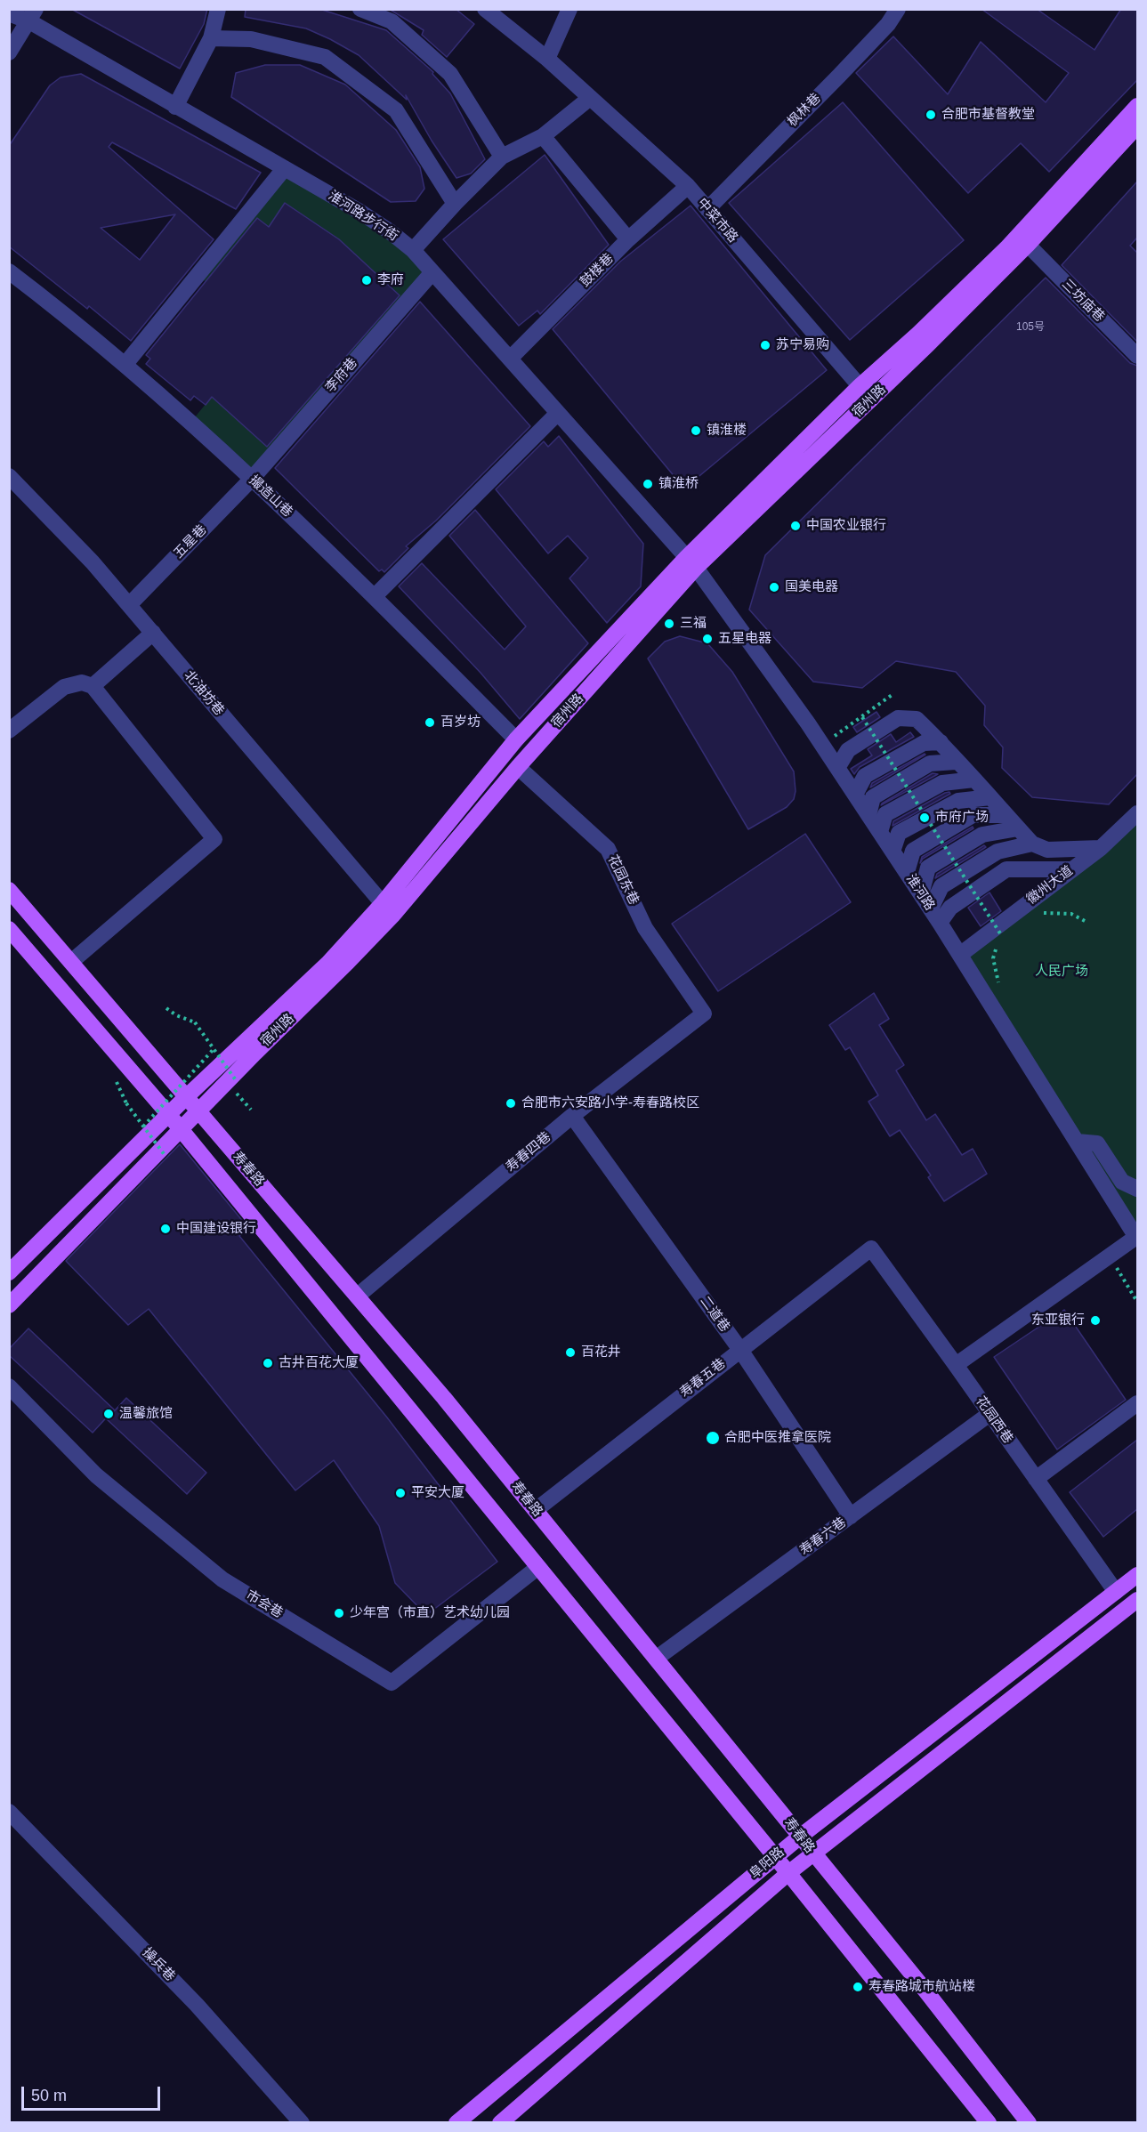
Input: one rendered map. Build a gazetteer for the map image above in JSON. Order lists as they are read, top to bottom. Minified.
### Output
{"streets":{"main road":["宿州路","寿春路","阜阳路"],"street":["枫林巷","淮河路步行街","中菜市路","鼓楼巷","三坊庙巷","李府巷","撮造山巷","五星巷","北油坊巷","花园东巷","徽州大道","淮河路","寿春四巷","二道巷","寿春五巷","花园西巷","寿春六巷","市会巷","操兵巷"]},"crossings":[["枫林巷","中菜市路"],["淮河路步行街","鼓楼巷"],["淮河路步行街","李府巷"],["淮河路步行街","宿州路"],["淮河路步行街","淮河路"],["中菜市路","鼓楼巷"],["中菜市路","宿州路"],["三坊庙巷","宿州路"],["李府巷","撮造山巷"],["李府巷","五星巷"],["宿州路","撮造山巷"],["宿州路","北油坊巷"],["宿州路","花园东巷"],["宿州路","淮河路"],["宿州路","寿春路"],["撮造山巷","五星巷"],["五星巷","北油坊巷"],["花园东巷","寿春四巷"],["徽州大道","淮河路"],["寿春四巷","寿春路"],["寿春四巷","二道巷"],["寿春路","寿春五巷"],["寿春路","寿春六巷"],["寿春路","市会巷"],["寿春路","阜阳路"],["二道巷","寿春五巷"],["二道巷","寿春六巷"],["寿春五巷","花园西巷"],["花园西巷","寿春六巷"],["花园西巷","阜阳路"]],"parks":["人民广场"],"places":["合肥市基督教堂","李府","苏宁易购","镇淮楼","镇淮桥","中国农业银行","国美电器","三福","五星电器","百岁坊","市府广场","合肥市六安路小学-寿春路校区","中国建设银行","东亚银行","百花井","古井百花大厦","温馨旅馆","合肥中医推拿医院","平安大厦","少年宫（市直）艺术幼儿园","寿春路城市航站楼"],"house_numbers":["105号"],"scale_bar":"50 m"}
